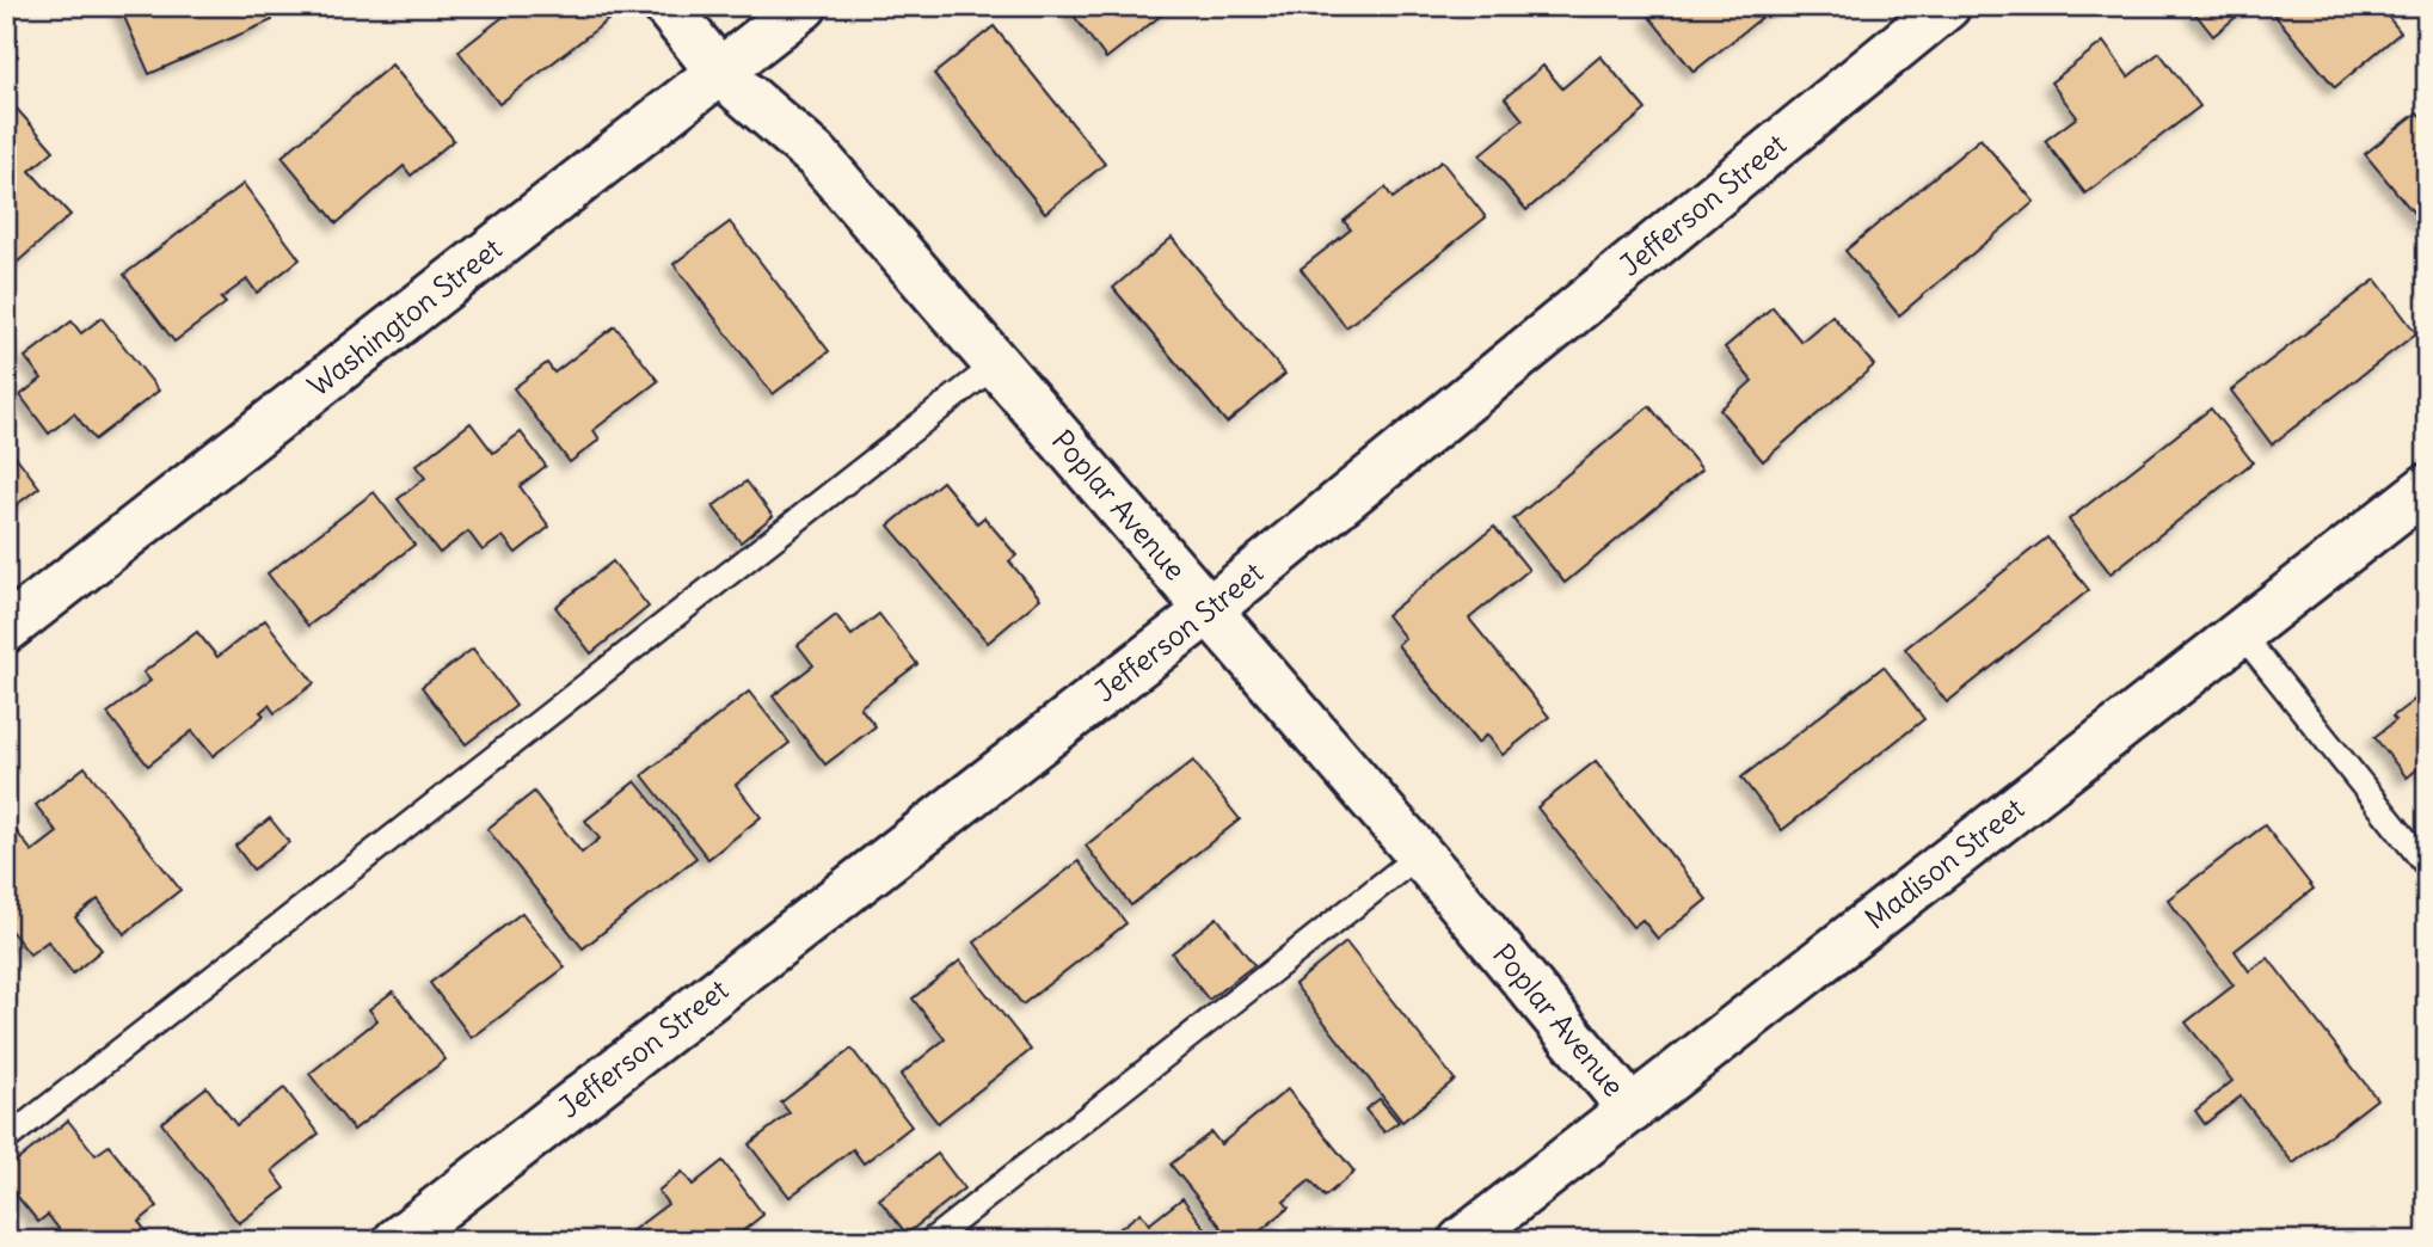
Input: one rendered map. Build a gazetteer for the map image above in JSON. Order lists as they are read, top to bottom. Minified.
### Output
{"streets":{"street":["Jefferson Street","Washington Street","Poplar Avenue","Madison Street"]},"crossings":[["Jefferson Street","Poplar Avenue"],["Washington Street","Poplar Avenue"],["Poplar Avenue","Madison Street"]]}
